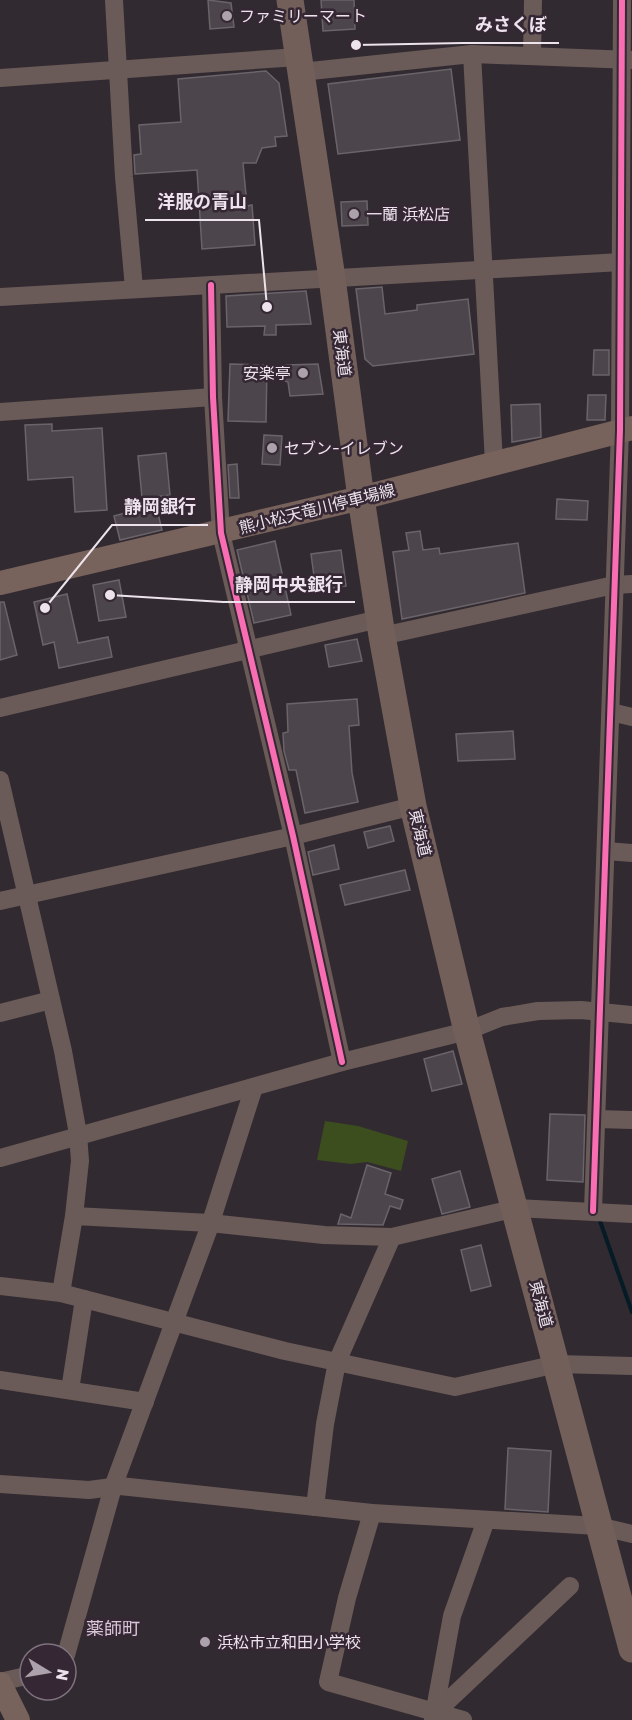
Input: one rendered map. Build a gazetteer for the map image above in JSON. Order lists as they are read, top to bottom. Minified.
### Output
{"streets":{"highway":["東海道"],"main road":["熊小松天竜川停車場線"]},"crossings":[["東海道","熊小松天竜川停車場線"]],"districts":["薬師町"],"places":["ファミリーマート","みさくぼ","一蘭 浜松店","洋服の青山","安楽亭","セブン-イレブン","静岡中央銀行","静岡銀行","浜松市立和田小学校"],"north":"right"}
